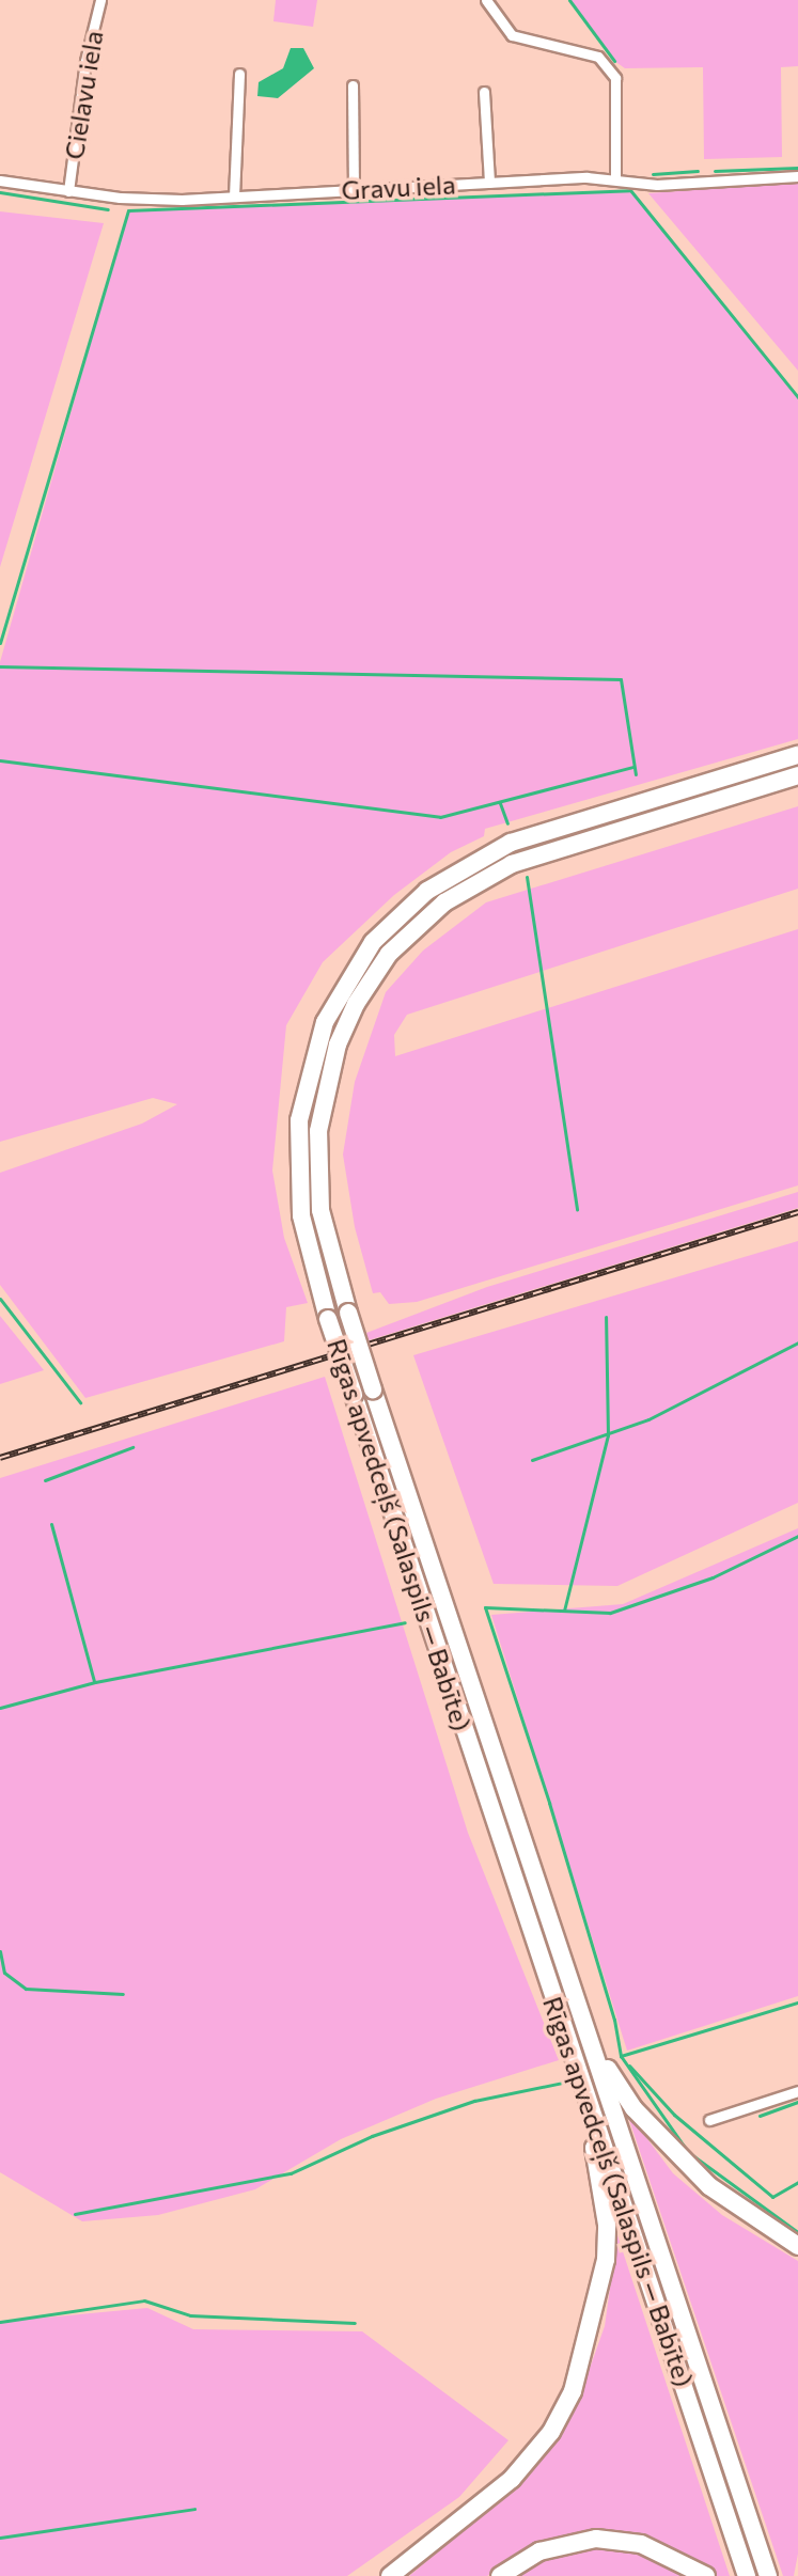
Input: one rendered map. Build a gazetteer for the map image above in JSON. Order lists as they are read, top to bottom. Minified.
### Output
{"streets":{"highway":["Rīgas apvedceļš (Salaspils — Babīte)"],"street":["Cielavu iela","Gravu iela"]},"crossings":[["Cielavu iela","Gravu iela"]]}
